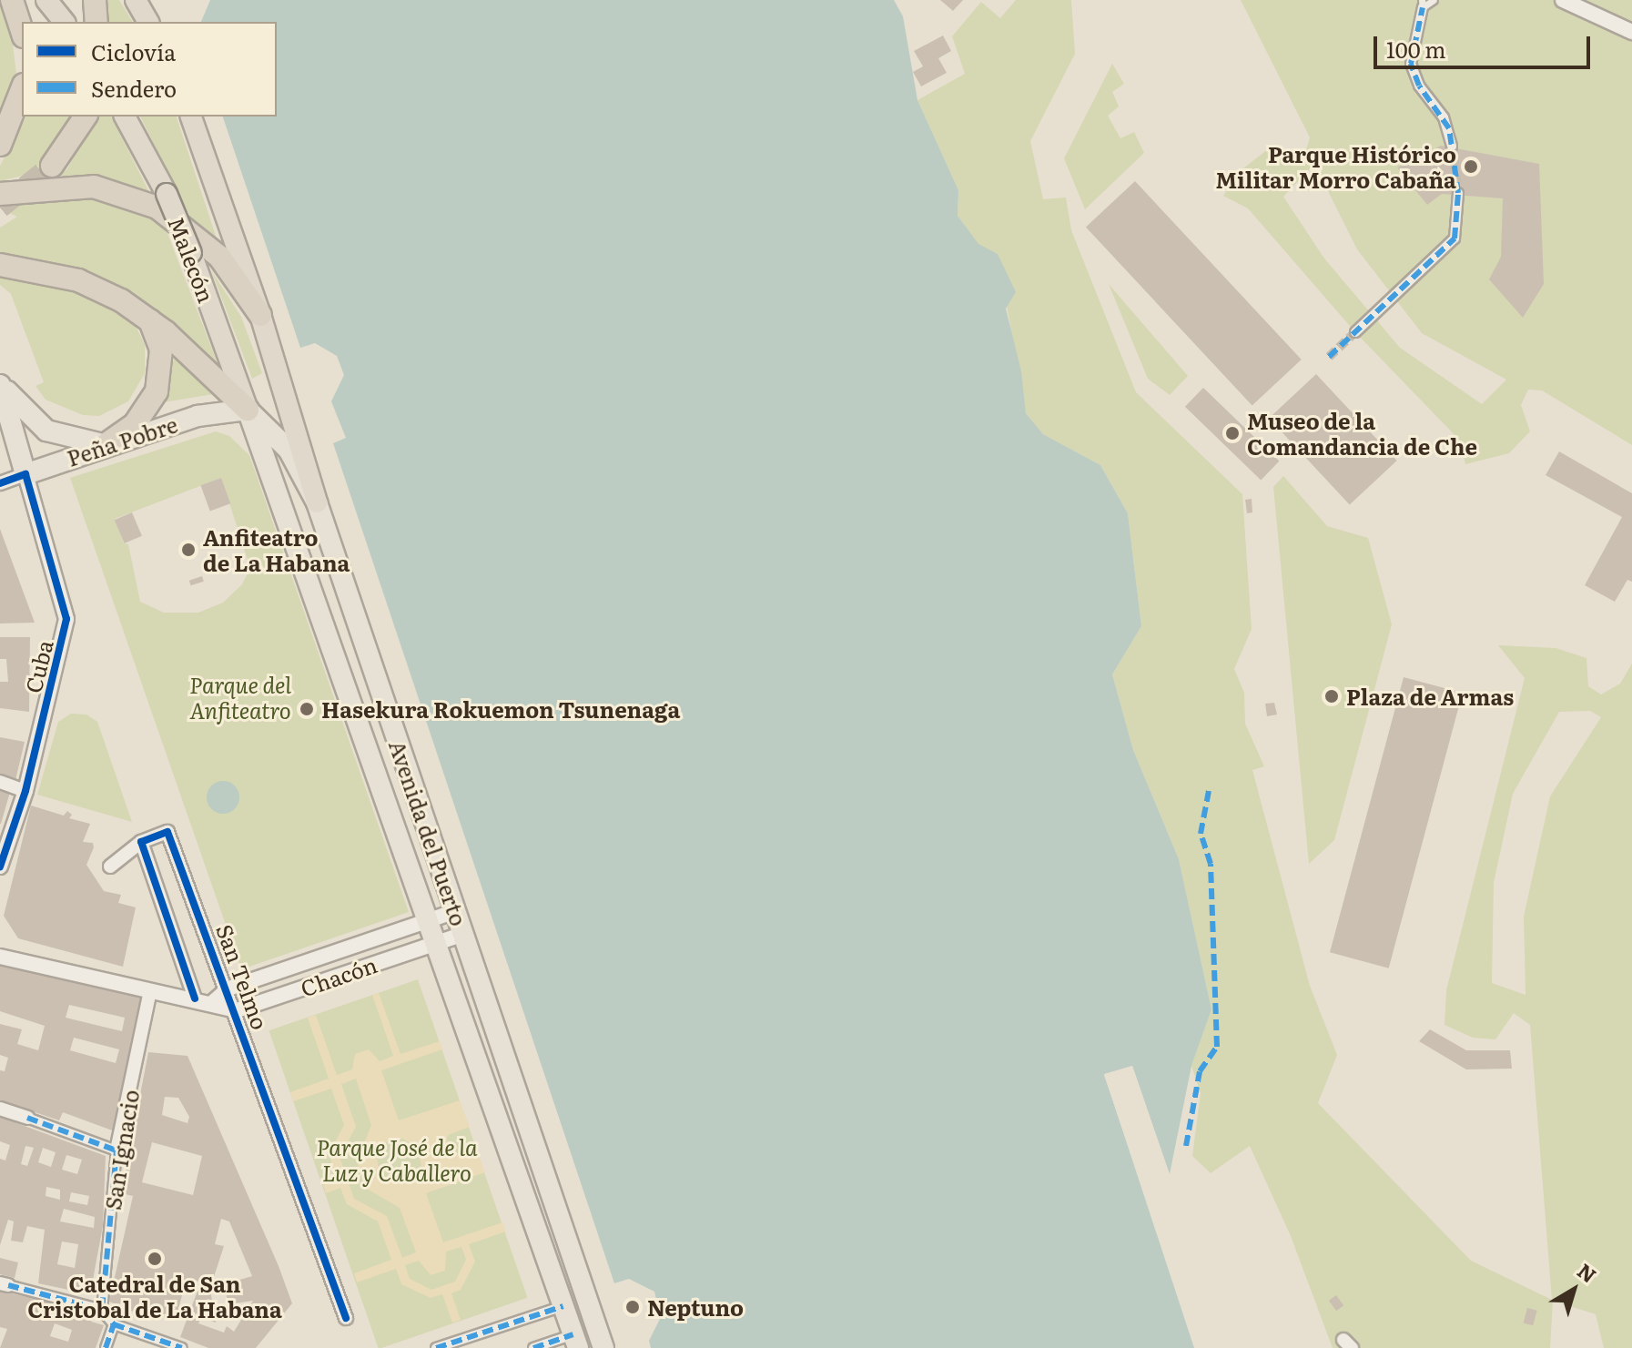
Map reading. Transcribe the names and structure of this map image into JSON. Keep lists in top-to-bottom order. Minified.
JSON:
{"streets":{"highway":["Malecón","Avenida del Puerto"],"main road":["Peña Pobre","Cuba"],"street":["Chacón","San Telmo","San Ignacio"]},"crossings":[["Malecón","Peña Pobre"],["Malecón","Avenida del Puerto"],["Peña Pobre","Cuba"],["Peña Pobre","Avenida del Puerto"],["Avenida del Puerto","Chacón"],["Chacón","San Telmo"]],"parks":["Parque del Anfiteatro","Parque José de la Luz y Caballero"],"places":["Parque Histórico Militar Morro Cabaña","Museo de la Comandancia de Che","Anfiteatro de La Habana","Plaza de Armas","Hasekura Rokuemon Tsunenaga","Catedral de San Cristobal de La Habana","Neptuno"],"legend":["Ciclovía","Sendero"],"scale_bar":"100 m","north":"top right"}
